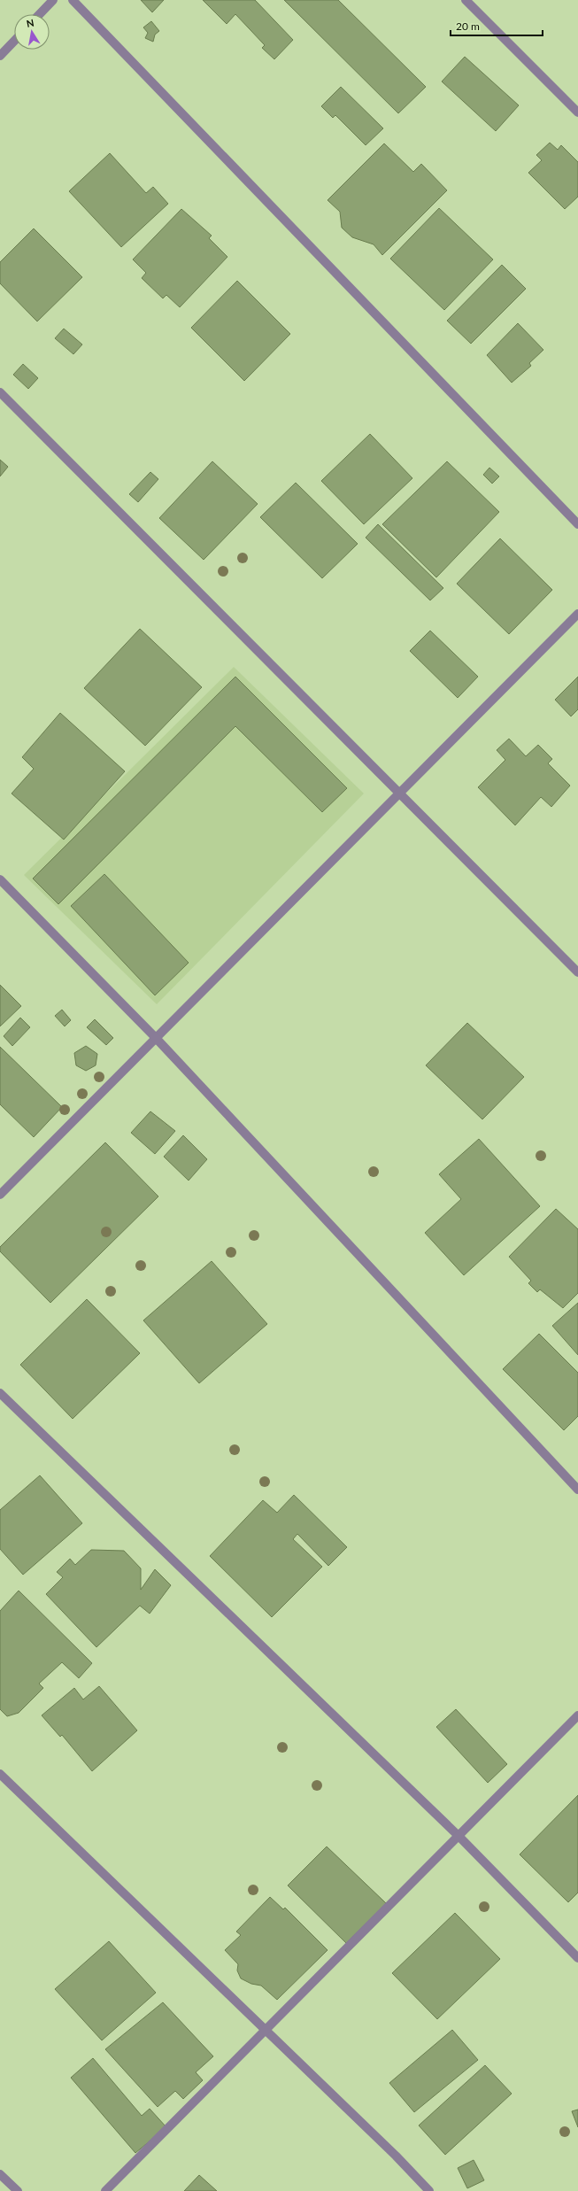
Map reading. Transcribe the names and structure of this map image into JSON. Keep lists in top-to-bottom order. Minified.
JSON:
{"scale_bar":"20 m","north":"top"}
